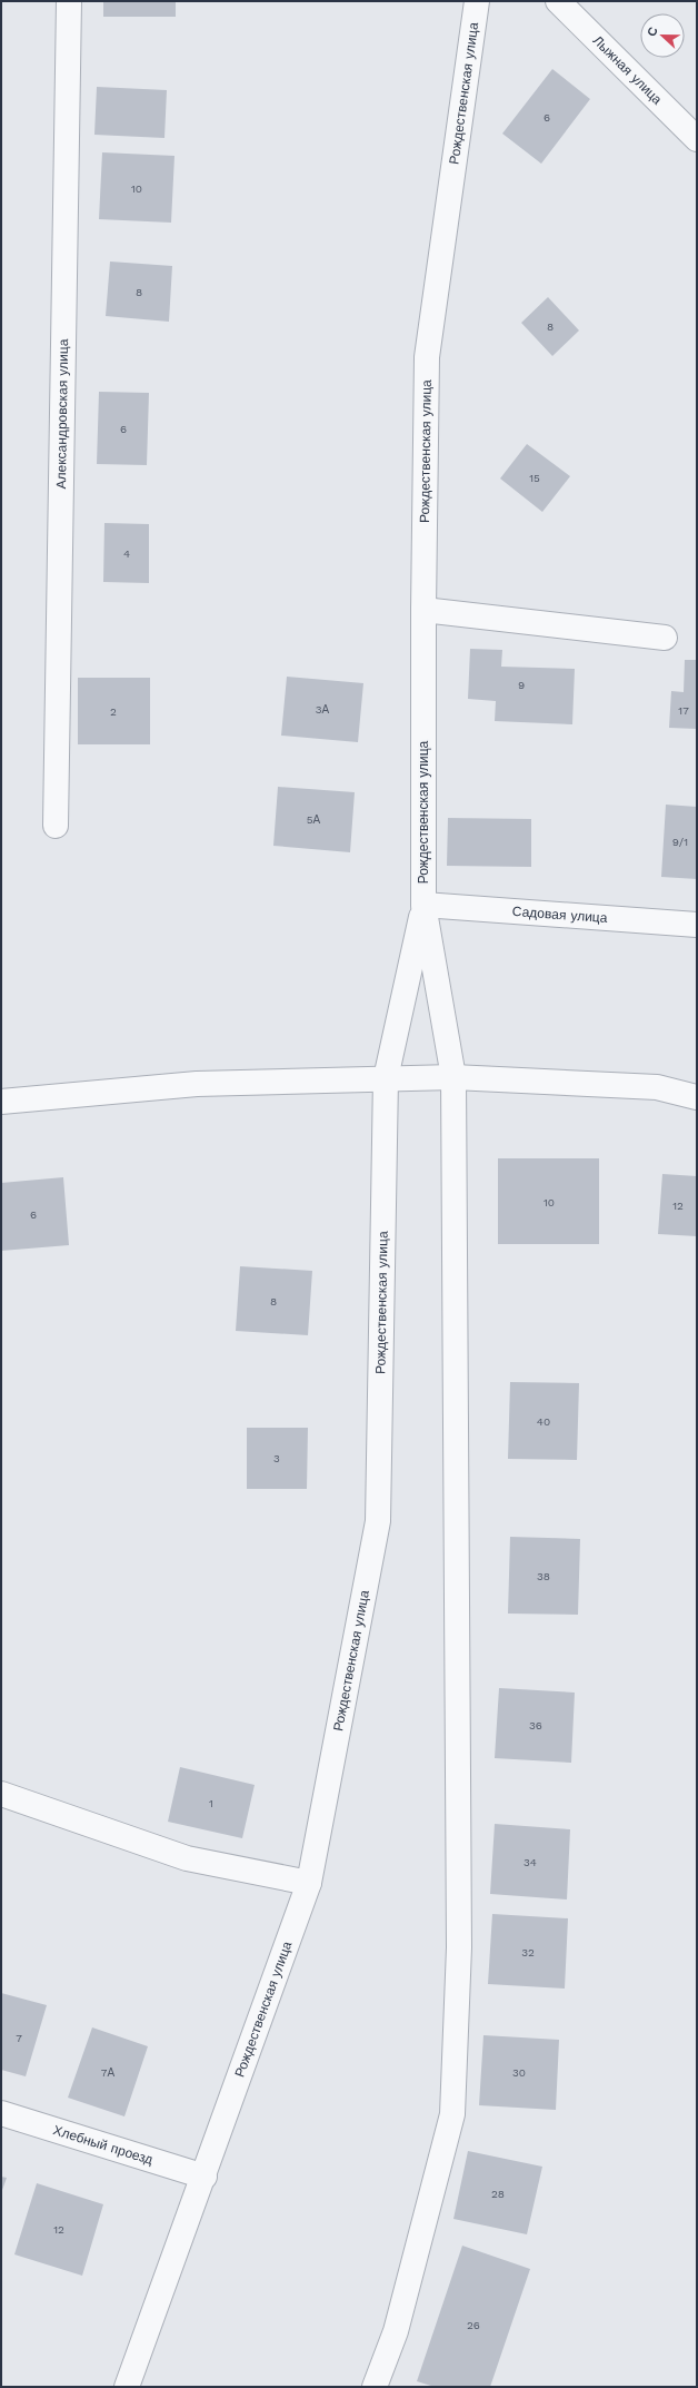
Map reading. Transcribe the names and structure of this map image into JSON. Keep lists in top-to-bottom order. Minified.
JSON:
{"streets":{"street":["Лыжная улица","Рождественская улица","Александровская улица","Садовая улица","Хлебный проезд"]},"crossings":[["Рождественская улица","Садовая улица"],["Рождественская улица","Хлебный проезд"]],"house_numbers":["6","10","8","8","6","15","4","9","3А","17","2","5А","9/1","10","12","6","8","40","3","38","36","1","34","32","7","7А","30","28","12","26"],"north":"left"}
